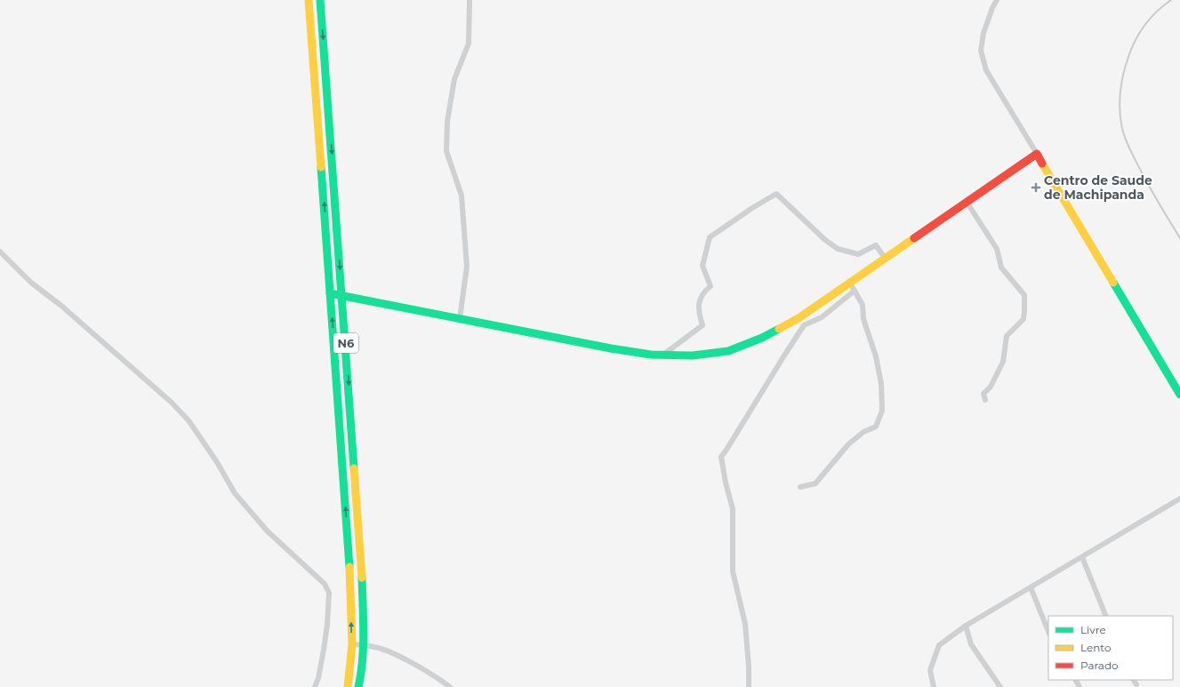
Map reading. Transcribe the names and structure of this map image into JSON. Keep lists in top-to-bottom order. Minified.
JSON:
{"streets":{"main road":["N6"]},"places":{"health":["Centro de Saude de Machipanda"]},"legend":["Livre","Lento","Parado"]}
